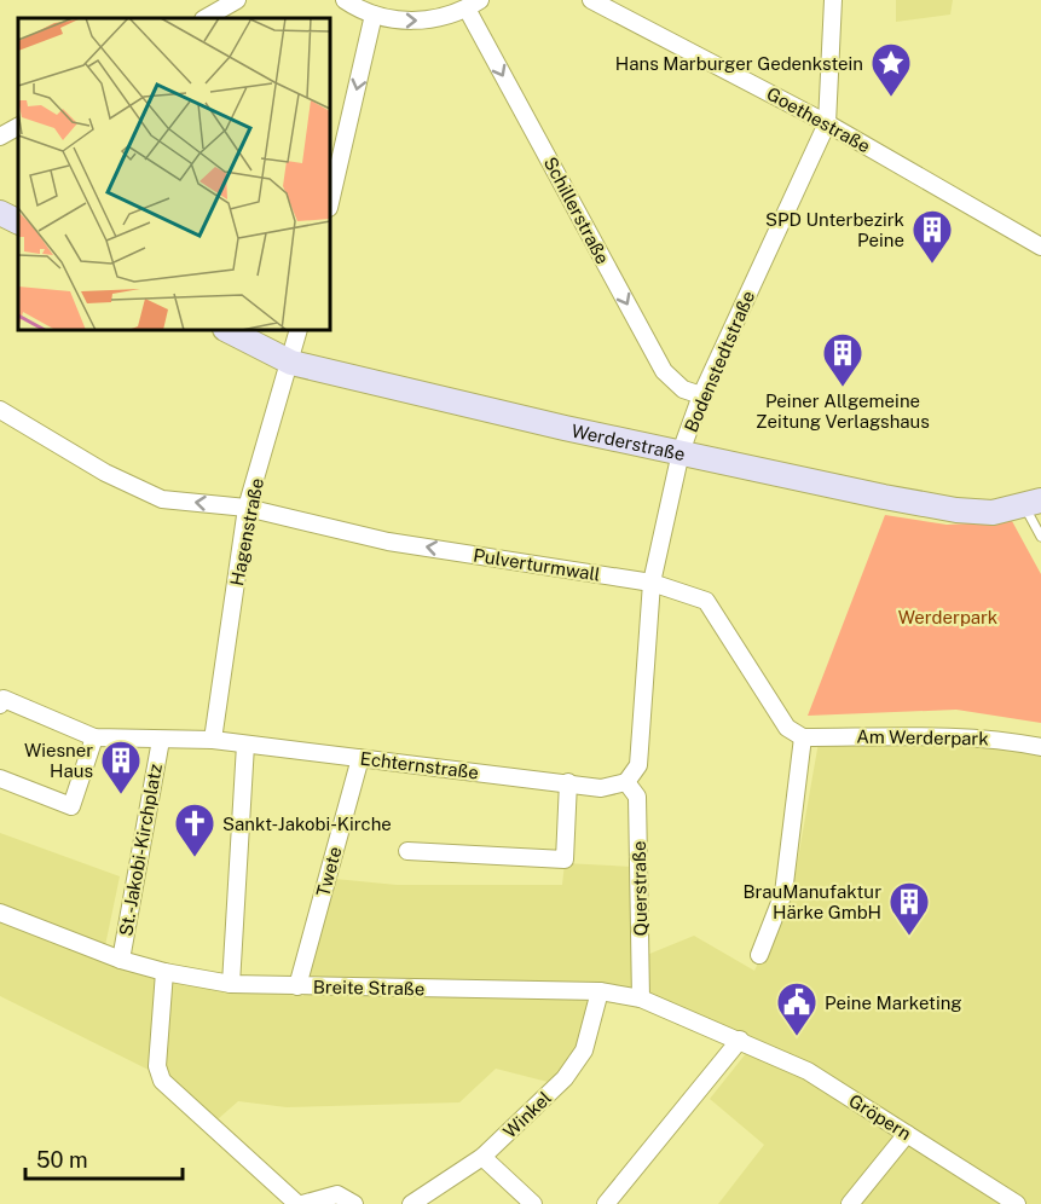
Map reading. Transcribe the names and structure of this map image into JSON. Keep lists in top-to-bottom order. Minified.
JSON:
{"streets":{"street":["Goethestraße","Schillerstraße","Bodenstedtstraße","Werderstraße","Hagenstraße","Pulverturmwall","Am Werderpark","Echternstraße","St.-Jakobi-Kirchplatz","Twete","Querstraße","Breite Straße","Winkel","Gröpern"]},"crossings":[["Goethestraße","Bodenstedtstraße"],["Schillerstraße","Bodenstedtstraße"],["Bodenstedtstraße","Werderstraße"],["Bodenstedtstraße","Pulverturmwall"],["Bodenstedtstraße","Echternstraße"],["Bodenstedtstraße","Querstraße"],["Werderstraße","Hagenstraße"],["Hagenstraße","Pulverturmwall"],["Hagenstraße","Echternstraße"],["Pulverturmwall","Am Werderpark"],["Echternstraße","St.-Jakobi-Kirchplatz"],["Echternstraße","Twete"],["Echternstraße","Querstraße"],["St.-Jakobi-Kirchplatz","Breite Straße"],["Twete","Breite Straße"],["Querstraße","Breite Straße"],["Breite Straße","Winkel"],["Breite Straße","Gröpern"]],"one_way":["Schillerstraße","Pulverturmwall"],"parks":["Werderpark"],"places":{"place":["Hans Marburger Gedenkstein"],"building":["SPD Unterbezirk Peine","Peiner Allgemeine Zeitung Verlagshaus","Wiesner Haus","BrauManufaktur Härke GmbH"],"church":["Sankt-Jakobi-Kirche"],"public building":["Peine Marketing"]},"scale_bar":"50 m"}
